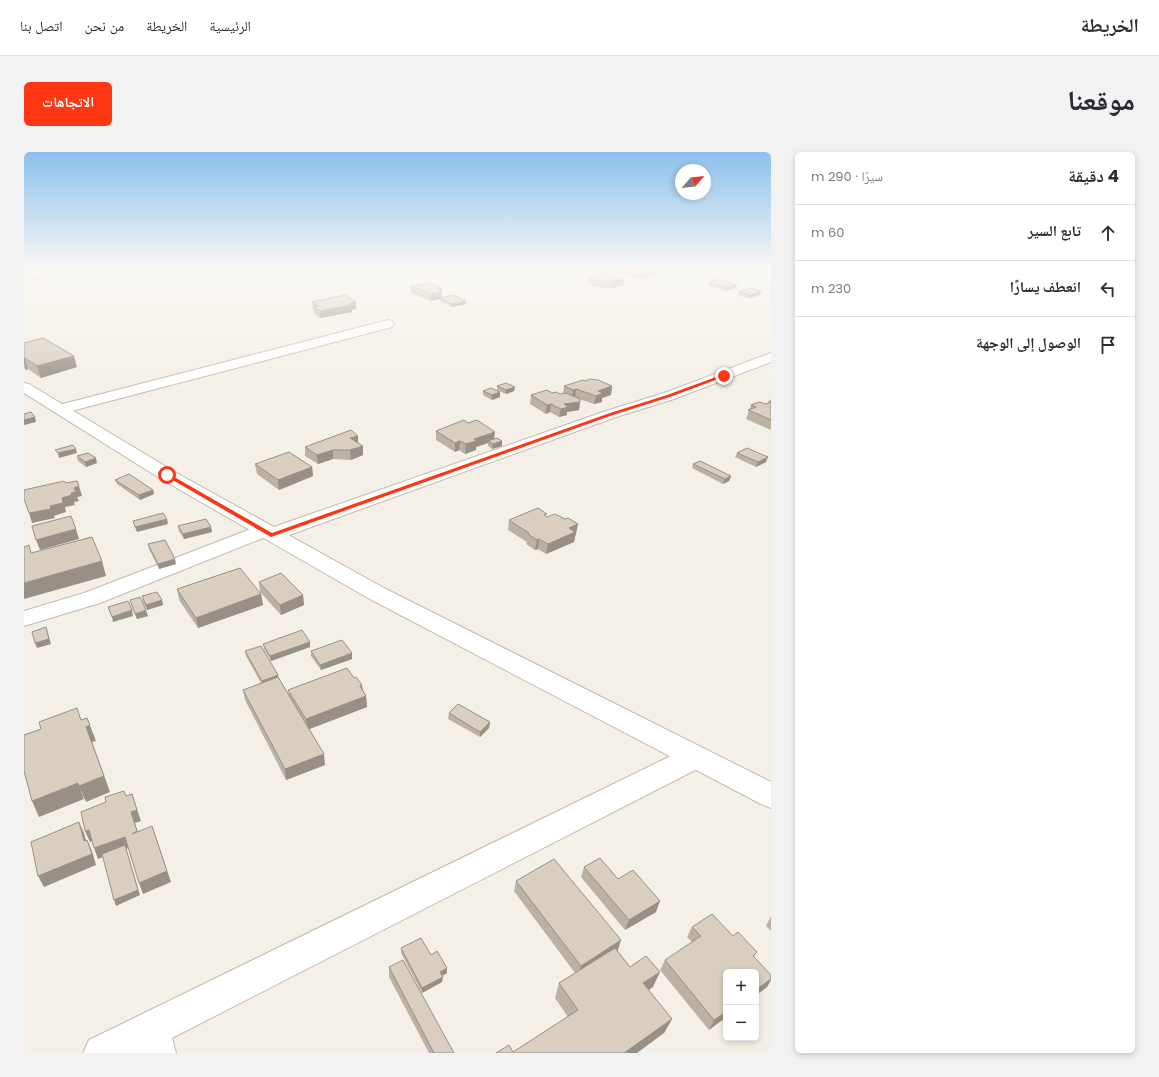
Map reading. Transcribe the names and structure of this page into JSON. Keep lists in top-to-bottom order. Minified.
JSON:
{"north":"top right","page":{"header":"الخريطة","nav":["الرئيسية","الخريطة","من نحن","اتصل بنا"],"title":"موقعنا","buttons":"الاتجاهات","heading":["4 دقيقة","سيرًا · 290 m"],"list":[["تابع السير","60 m"],["انعطف يسارًا","230 m"],"الوصول إلى الوجهة"],"map_buttons":["+","−"]}}
